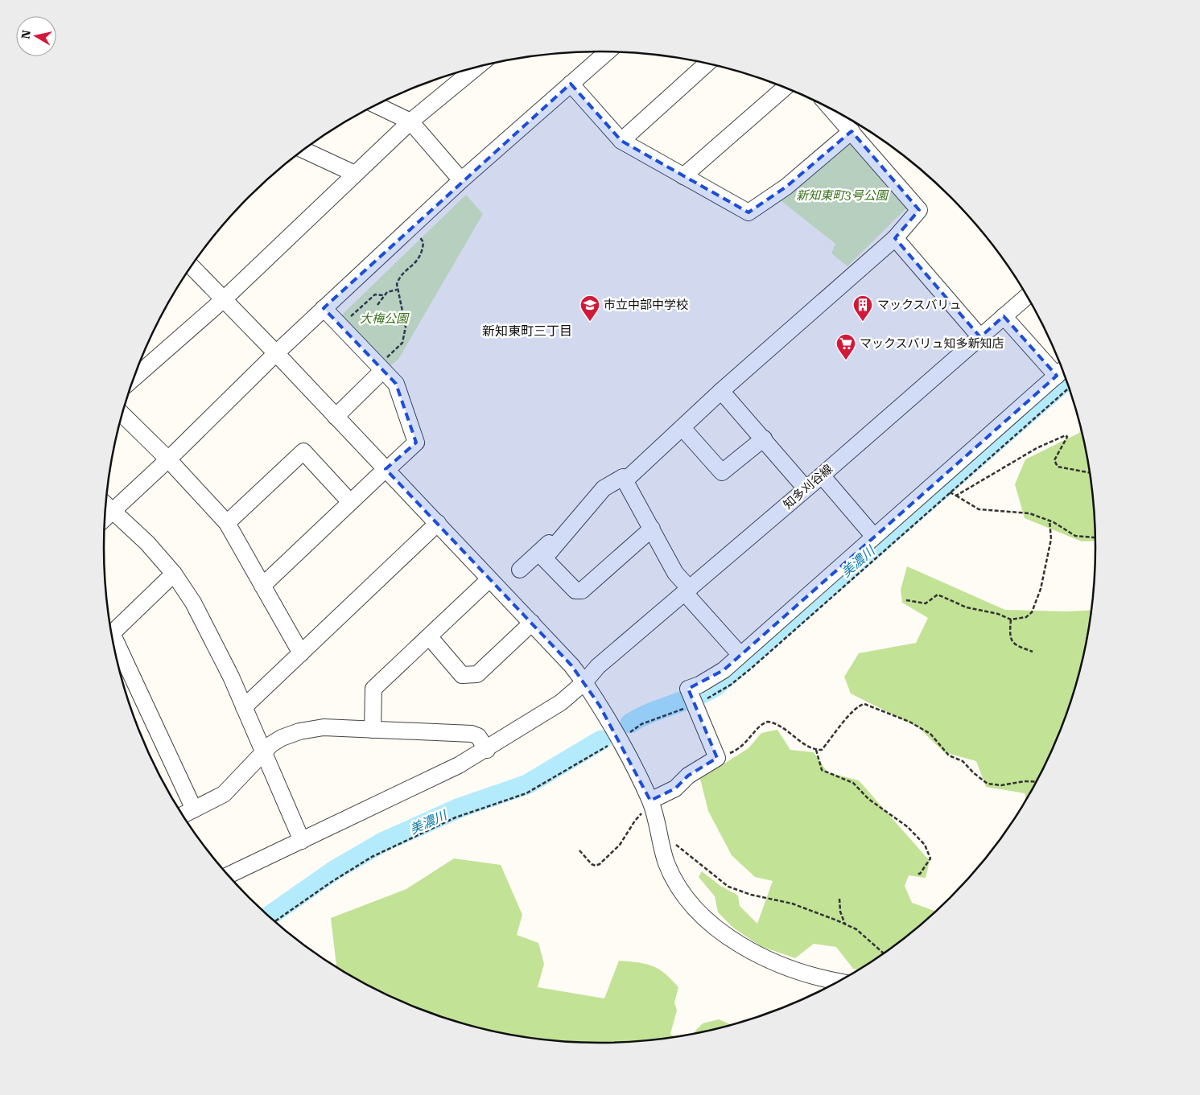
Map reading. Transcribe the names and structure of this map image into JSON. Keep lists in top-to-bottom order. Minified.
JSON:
{"streets":{"street":["知多刈谷線"]},"districts":["新知東町三丁目"],"water":["美濃川"],"parks":["新知東町3号公園","大梅公園"],"places":{"school or university":["市立中部中学校"],"building":["マックスバリュ"],"supermarket":["マックスバリュ知多新知店"]},"north":"left"}
